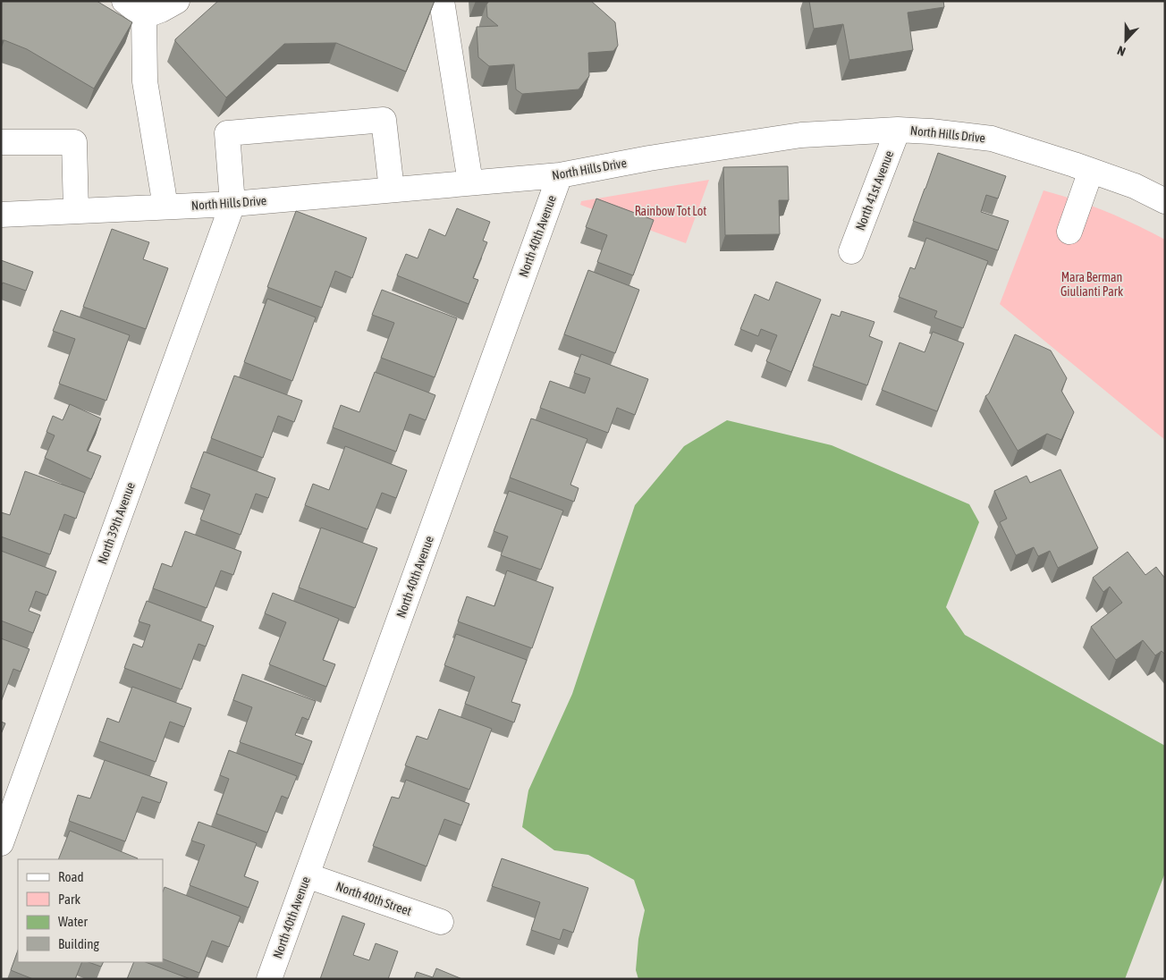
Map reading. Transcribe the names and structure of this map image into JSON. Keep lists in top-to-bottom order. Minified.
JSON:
{"streets":{"street":["North Hills Drive","North 41st Avenue","North 40th Avenue","North 39th Avenue","North 40th Street"]},"crossings":[["North Hills Drive","North 41st Avenue"],["North Hills Drive","North 40th Avenue"],["North Hills Drive","North 39th Avenue"],["North 40th Avenue","North 40th Street"]],"parks":["Rainbow Tot Lot","Mara Berman Giulianti Park"],"legend":["Road","Park","Water","Building"],"north":"bottom"}
